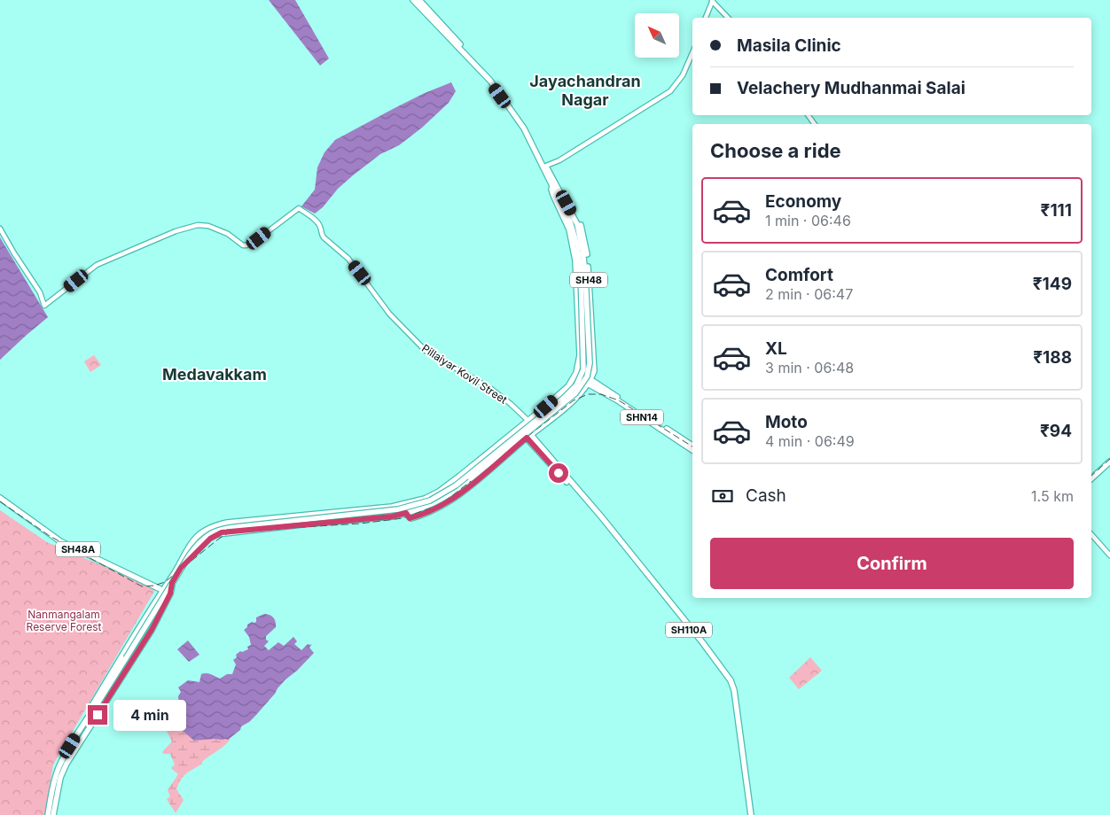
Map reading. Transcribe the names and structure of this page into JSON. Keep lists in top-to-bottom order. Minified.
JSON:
{"streets":{"main road":["SH48","SHN14","SH48A","SH110A"],"street":["Pillaiyar Kovil Street"]},"crossings":[["SH48","SHN14"]],"districts":["Jayachandran Nagar","Medavakkam"],"parks":["Nanmangalam Reserve Forest"],"north":"top left","page":{"banner":["Masila Clinic","Velachery Mudhanmai Salai"],"heading":"Choose a ride","list":[{"name":"Economy","note":"1 min · 06:46","value":"₹111"},{"name":"Comfort","note":"2 min · 06:47","value":"₹149"},{"name":"XL","note":"3 min · 06:48","value":"₹188"},{"name":"Moto","note":"4 min · 06:49","value":"₹94"}],"pay":["Cash","1.5 km"],"buttons":"Confirm","bubble":"4 min"}}
